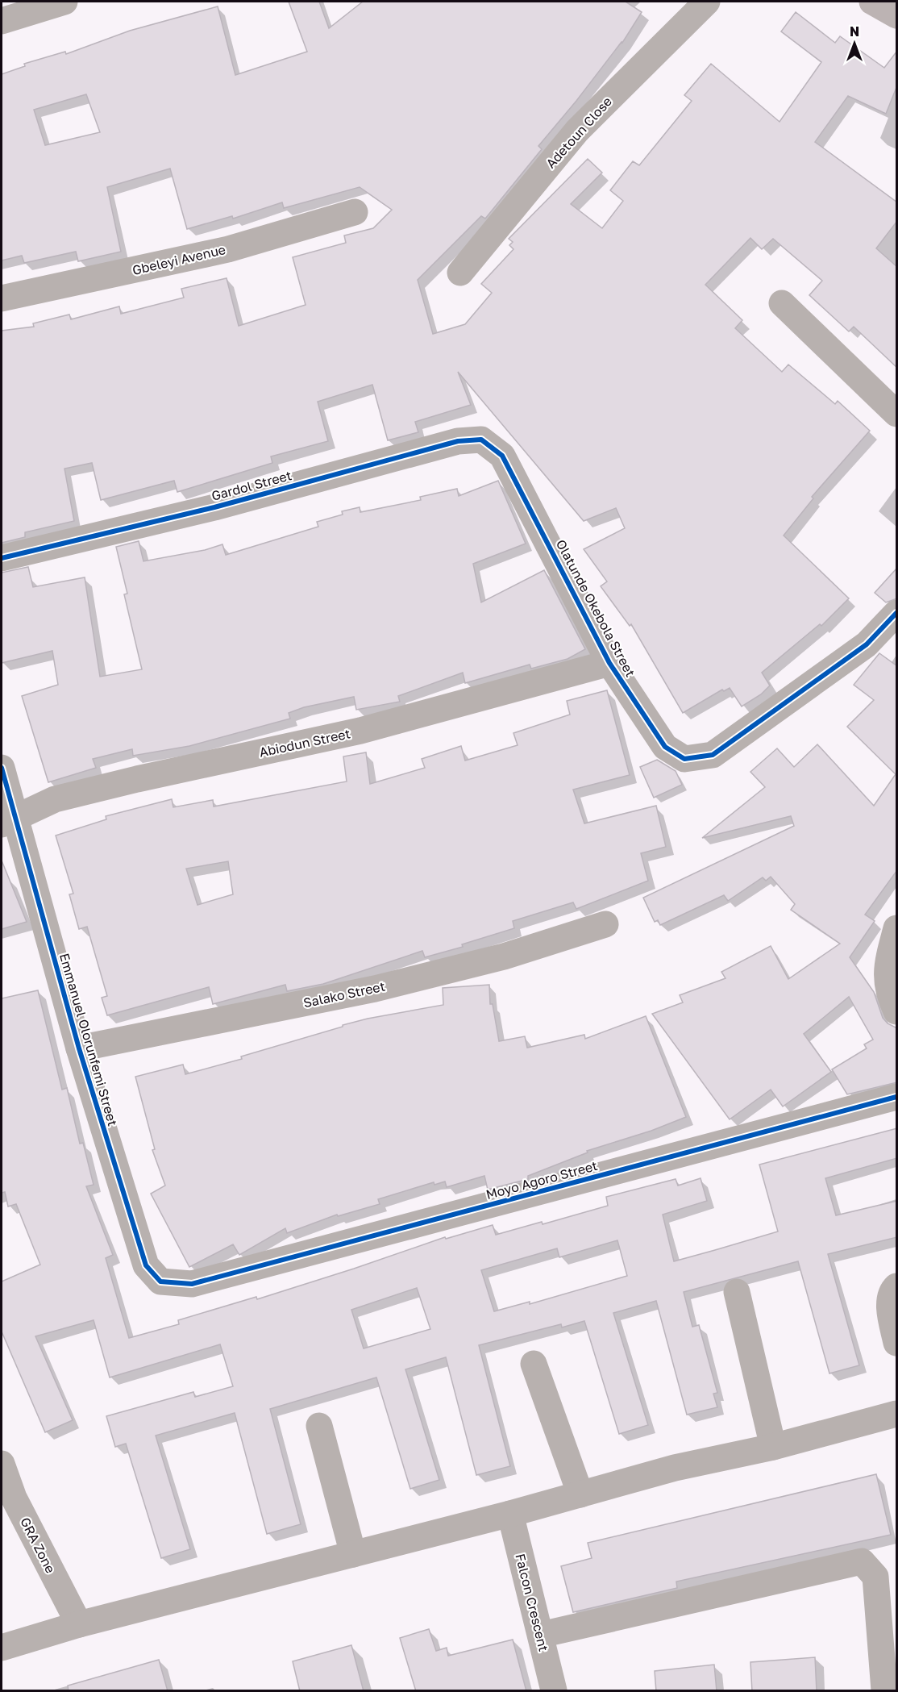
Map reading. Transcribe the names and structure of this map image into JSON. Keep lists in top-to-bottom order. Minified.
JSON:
{"streets":{"street":["Adetoun Close","Gbeleyi Avenue","Gardol Street","Olatunde Okebola Street","Abiodun Street","Salako Street","Emmanuel Olorunfemi Street","Moyo Agoro Street","GRA Zone","Falcon Crescent"]},"crossings":[["Gardol Street","Olatunde Okebola Street"],["Olatunde Okebola Street","Abiodun Street"],["Abiodun Street","Emmanuel Olorunfemi Street"],["Salako Street","Emmanuel Olorunfemi Street"],["Emmanuel Olorunfemi Street","Moyo Agoro Street"]],"north":"top"}
